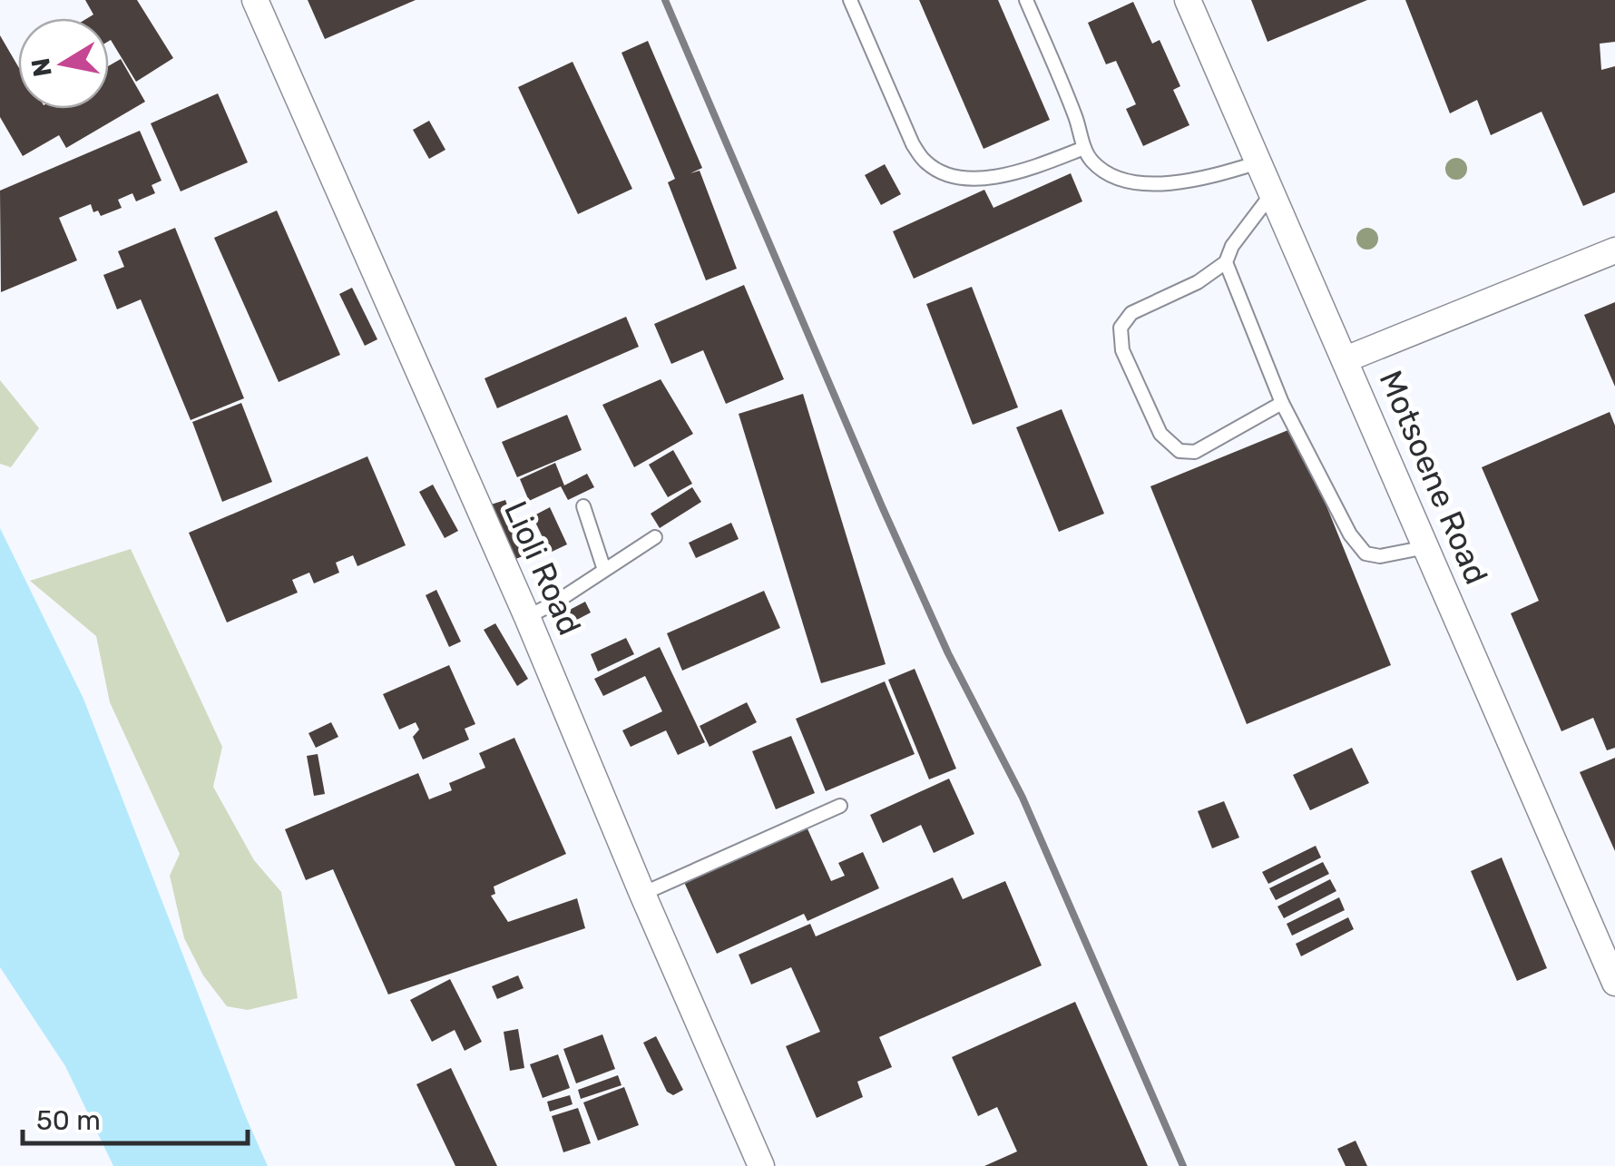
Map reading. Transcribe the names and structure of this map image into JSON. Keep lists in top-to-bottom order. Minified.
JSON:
{"streets":{"street":["Motsoene Road","Lioli Road"]},"scale_bar":"50 m","north":"left"}
